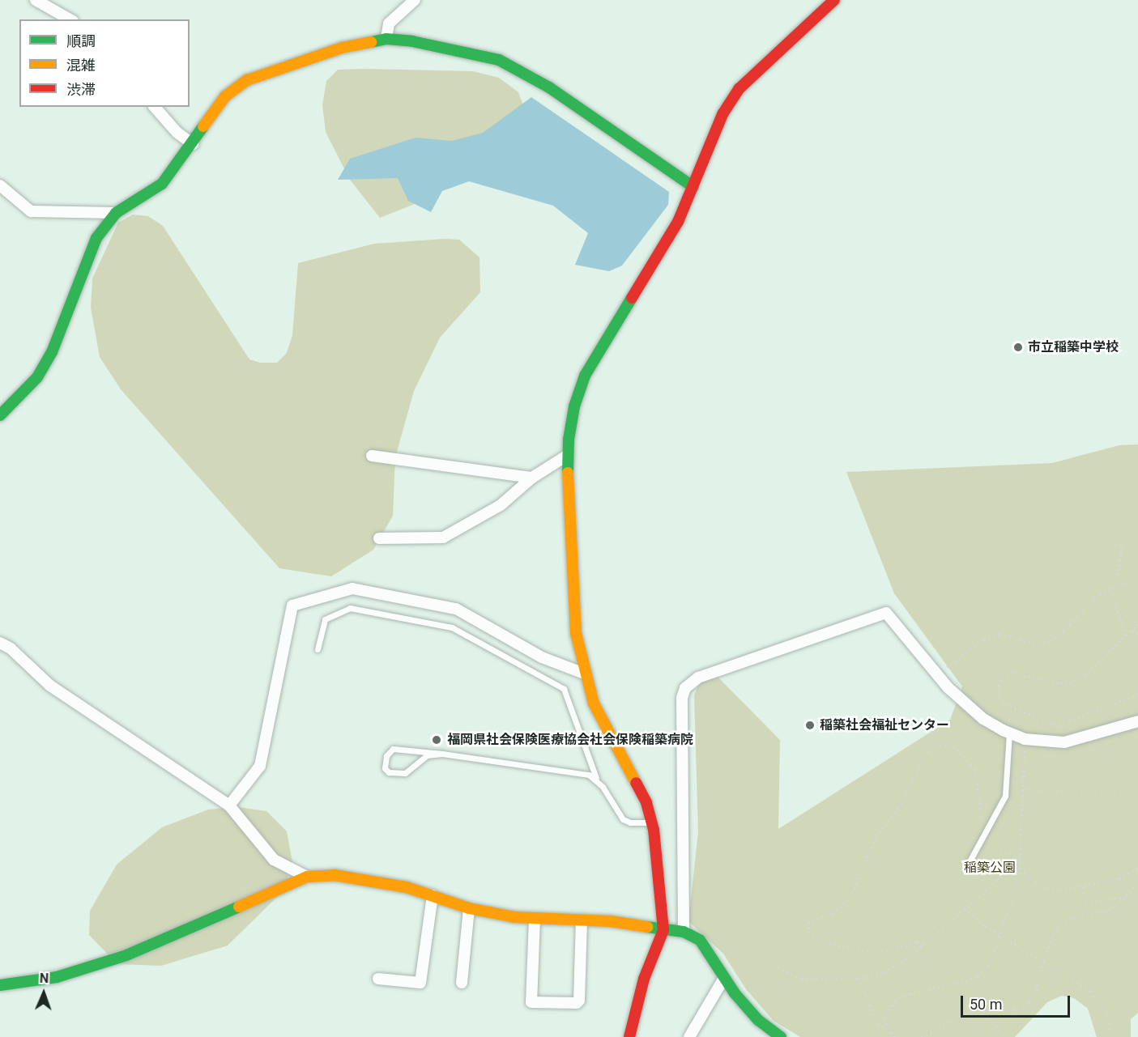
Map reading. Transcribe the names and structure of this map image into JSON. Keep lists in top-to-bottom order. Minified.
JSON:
{"parks":["稲築公園"],"places":["市立稲築中学校","稲築社会福祉センター","福岡県社会保険医療協会社会保険稲築病院"],"legend":["順調","混雑","渋滞"],"scale_bar":"50 m","north":"top"}
